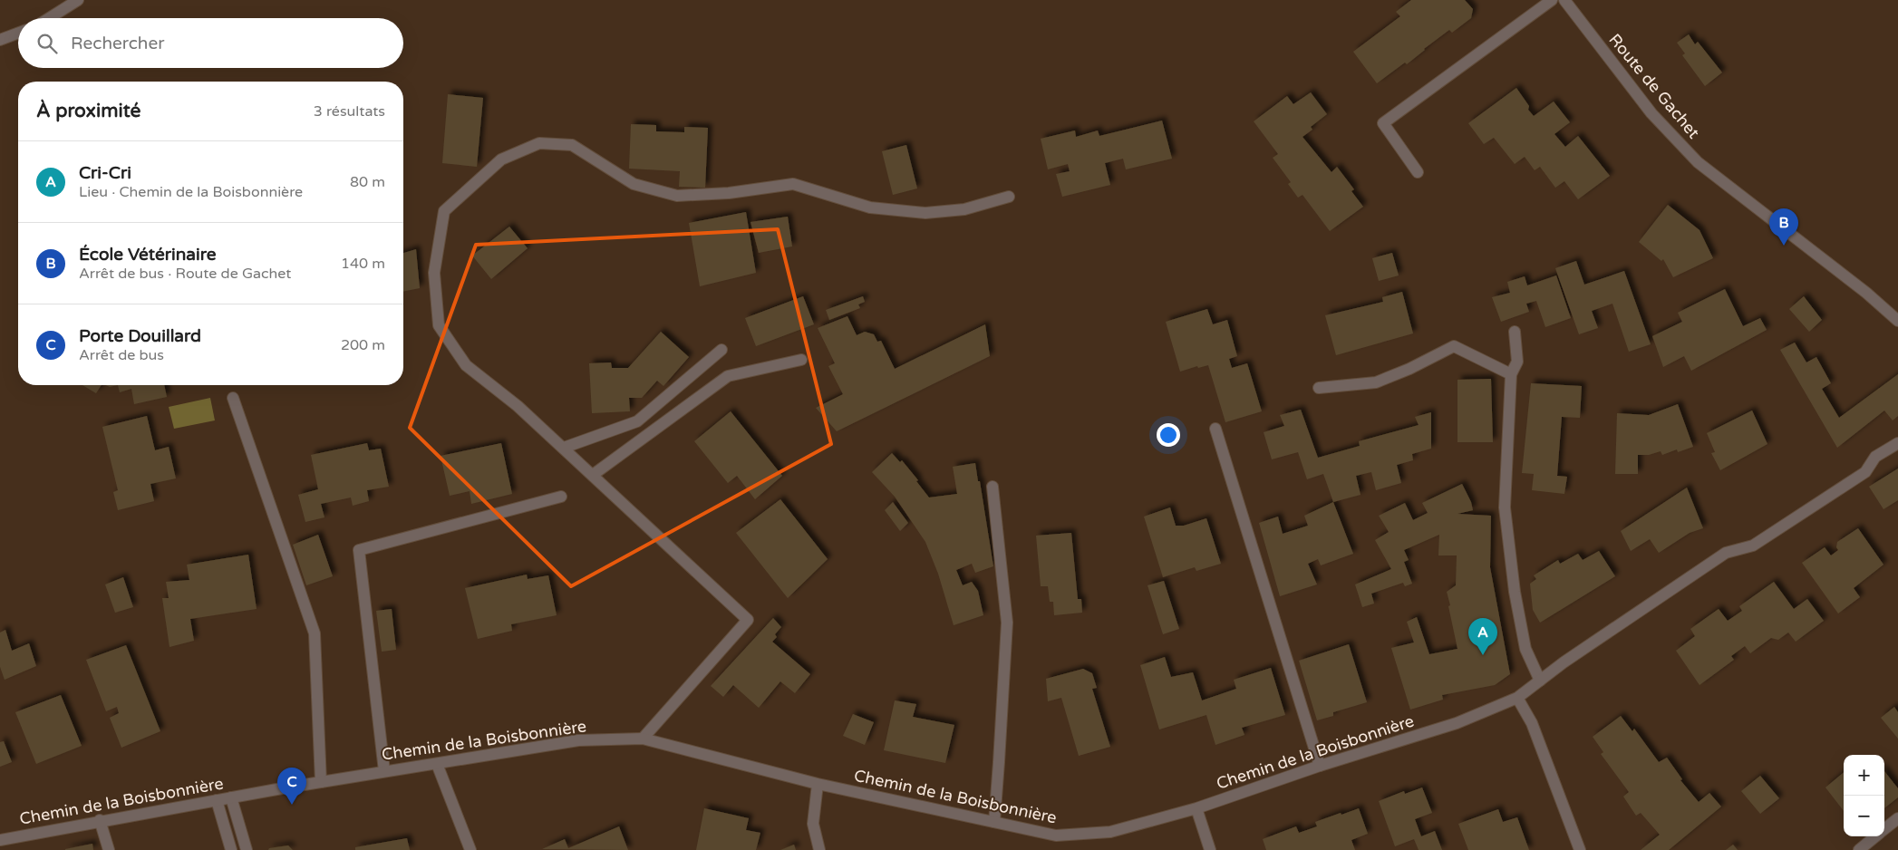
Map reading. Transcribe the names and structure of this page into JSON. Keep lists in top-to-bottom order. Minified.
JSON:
{"streets":{"street":["Route de Gachet","Chemin de la Boisbonnière"]},"page":{"search":"Rechercher","heading":["À proximité","3 résultats"],"list":[{"mark":"A","name":"Cri-Cri","note":"Lieu · Chemin de la Boisbonnière","value":"80 m"},{"mark":"B","name":"École Vétérinaire","note":"Arrêt de bus · Route de Gachet","value":"140 m"},{"mark":"C","name":"Porte Douillard","note":"Arrêt de bus","value":"200 m"}],"pins":["B","A","C"],"map_buttons":["+","−"]}}
